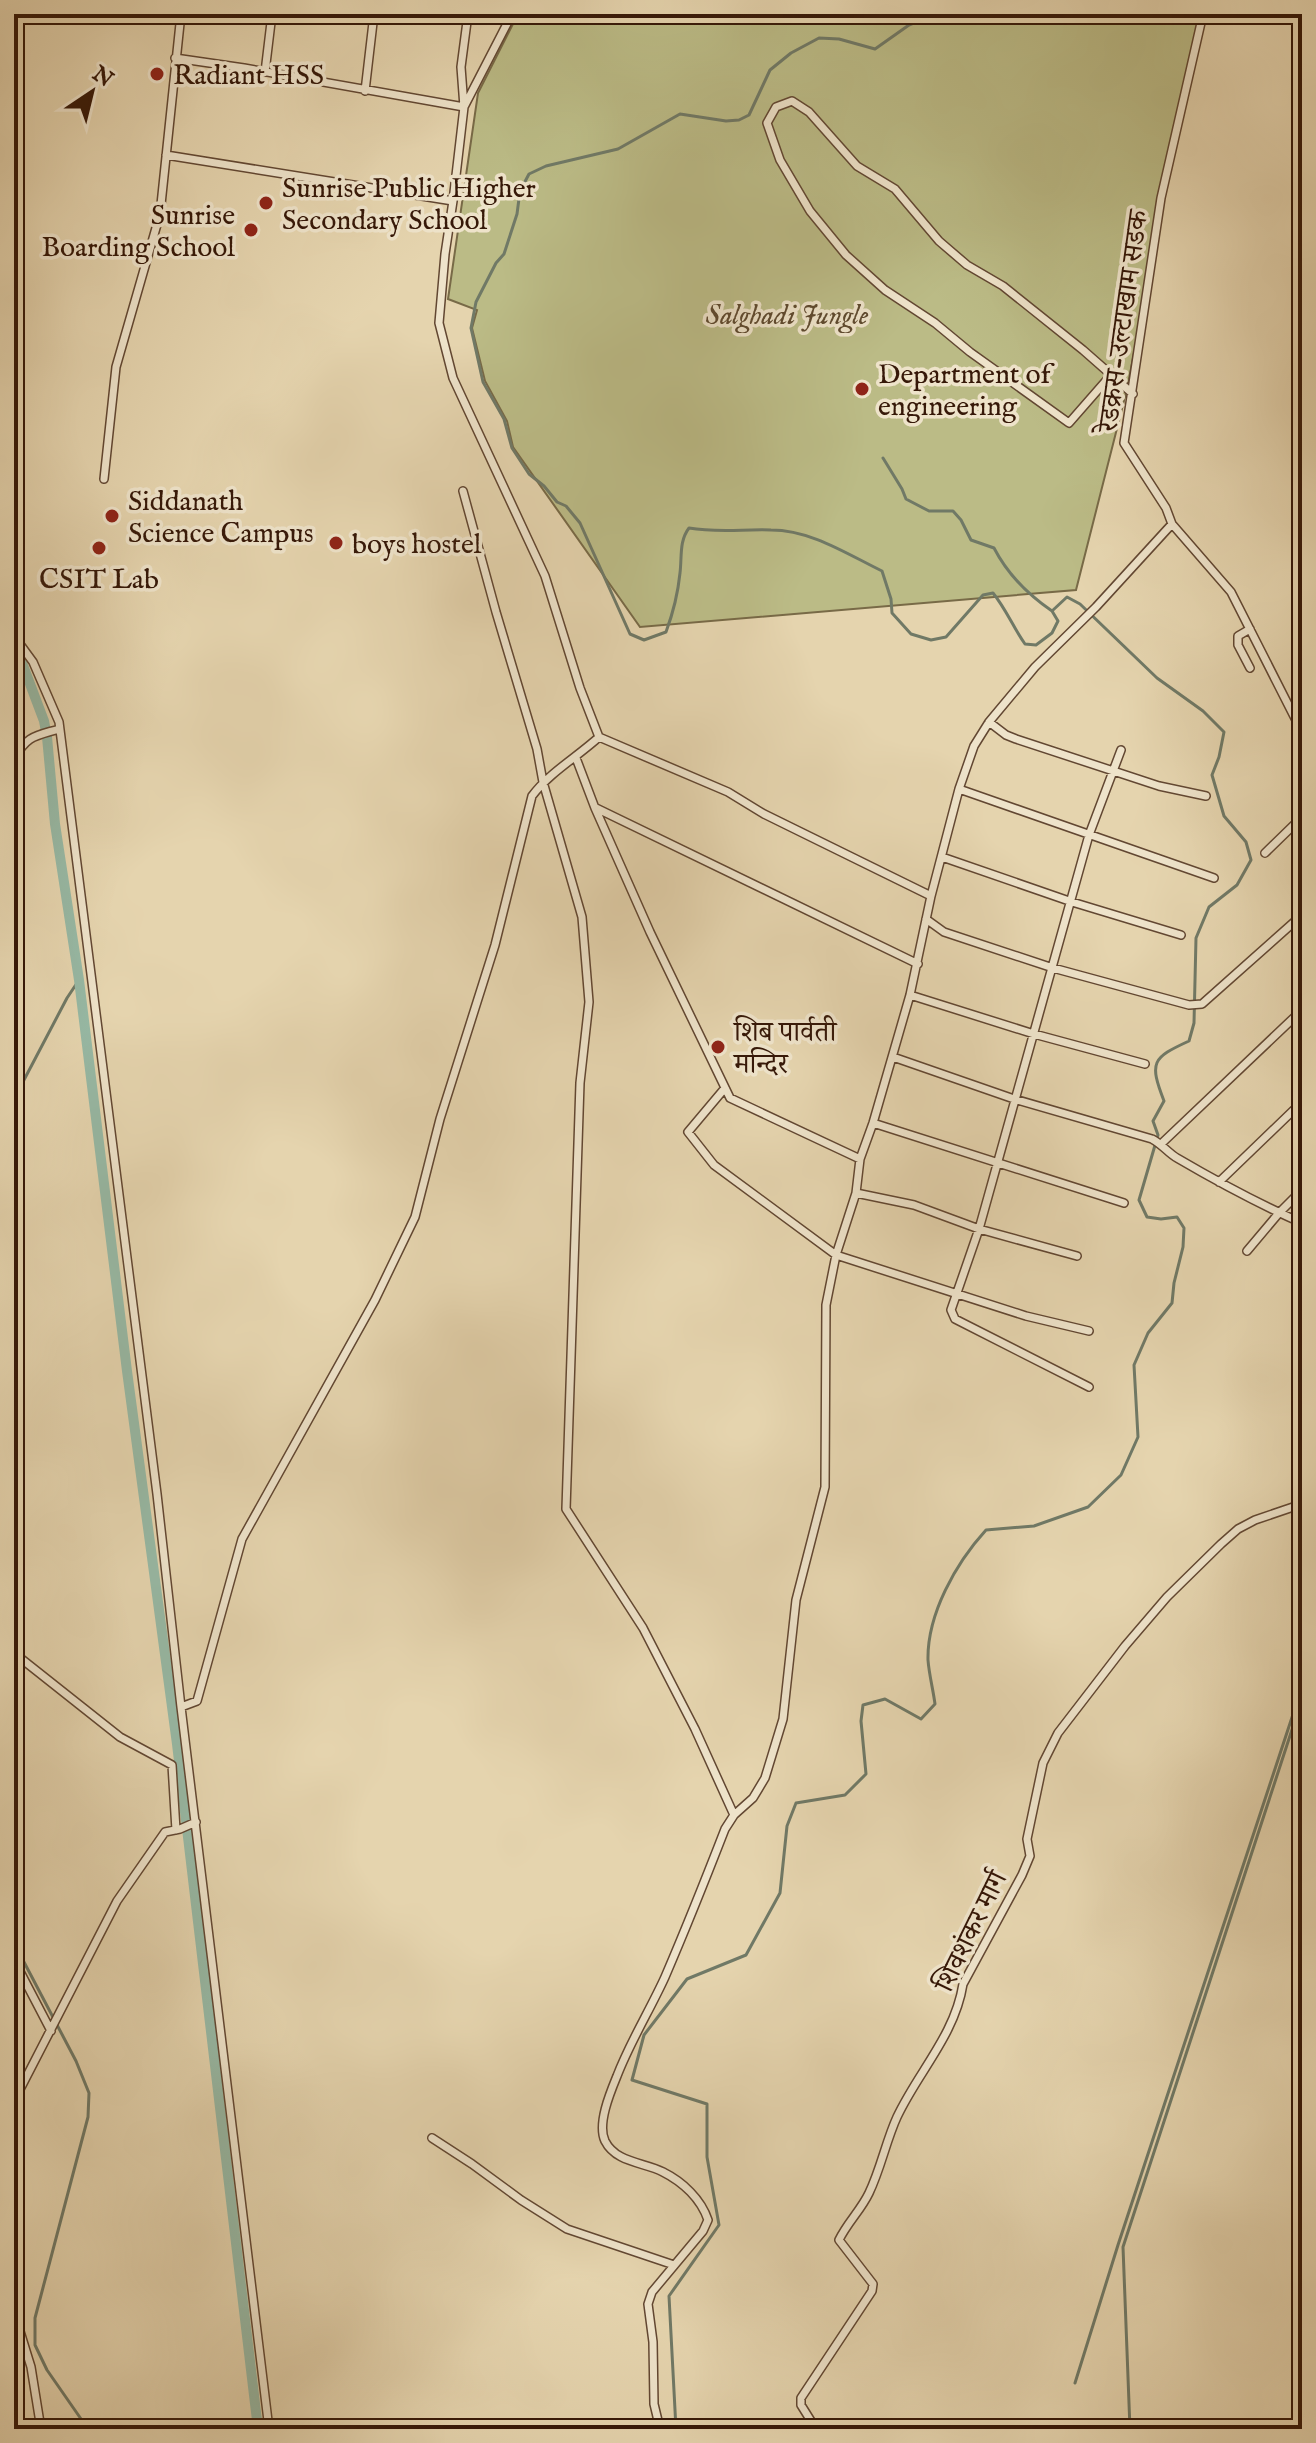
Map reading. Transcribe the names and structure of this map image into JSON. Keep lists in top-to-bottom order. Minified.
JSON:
{"streets":{"street":["रेडक्रस-उल्टाखाम सडक","शिवशंकर मार्ग"]},"parks":["Salghadi Jungle"],"places":["Radiant HSS","Sunrise Public Higher Secondary School","Sunrise Boarding School","Department of engineering","Siddanath Science Campus","boys hostel","CSIT Lab","शिब पार्वती मन्दिर"],"north":"top right"}
